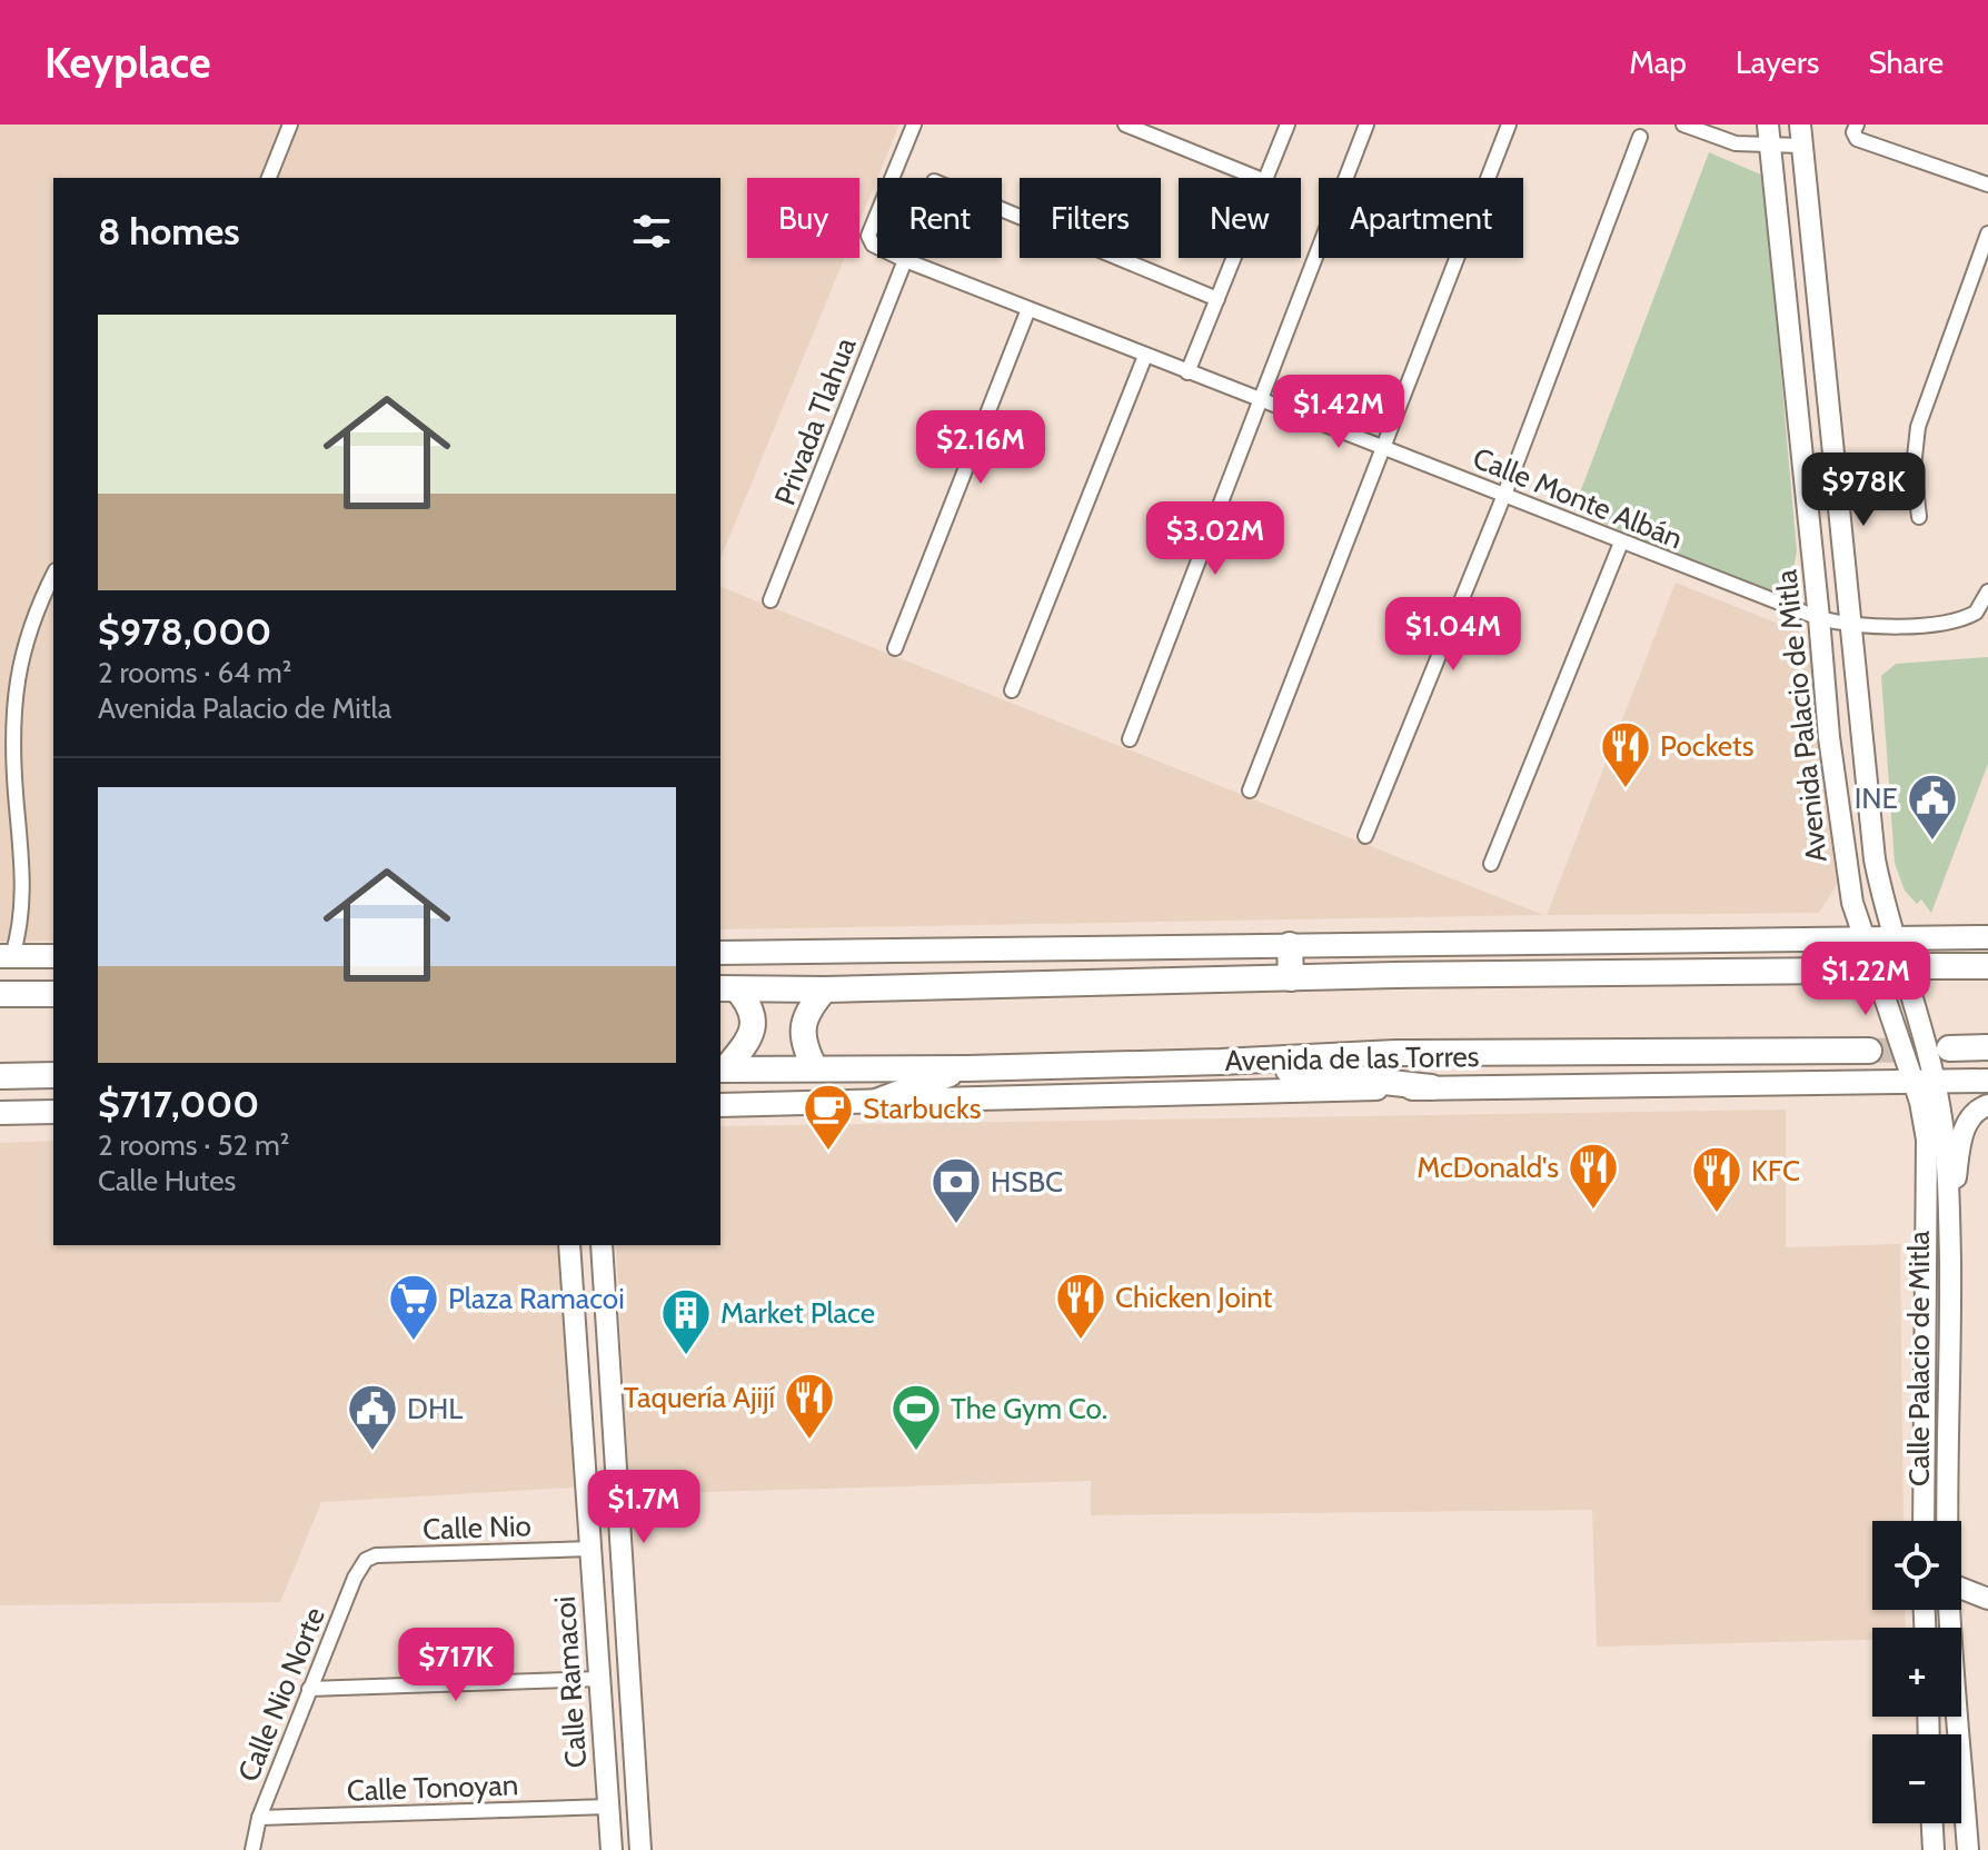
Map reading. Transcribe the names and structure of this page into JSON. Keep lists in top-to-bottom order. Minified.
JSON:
{"streets":{"highway":["Avenida de las Torres"],"main road":["Avenida Palacio de Mitla","Calle Palacio de Mitla","Calle Ramacoi"],"street":["Privada Tlahua","Calle Monte Albán","Calle Nio","Calle Nio Norte","Calle Tonoyan"]},"crossings":[["Privada Tlahua","Calle Monte Albán"],["Calle Monte Albán","Avenida Palacio de Mitla"],["Avenida Palacio de Mitla","Avenida de las Torres"],["Avenida Palacio de Mitla","Calle Palacio de Mitla"],["Avenida de las Torres","Calle Palacio de Mitla"],["Calle Nio","Calle Ramacoi"],["Calle Nio","Calle Nio Norte"],["Calle Ramacoi","Calle Tonoyan"],["Calle Nio Norte","Calle Tonoyan"]],"places":{"restaurant":["Pockets","McDonald's","KFC","Chicken Joint","Taquería Ajijí"],"public building":["INE","DHL"],"cafe":["Starbucks"],"bank":["HSBC"],"supermarket":["Plaza Ramacoi"],"building":["Market Place"],"sports":["The Gym Co."]},"page":{"header":"Keyplace","nav":["Map","Layers","Share"],"chip":["Buy","Rent","Filters","New","Apartment"],"heading":"8 homes","list":[{"name":"$978,000","note":"2 rooms · 64 m² · Avenida Palacio de Mitla"},{"name":"$717,000","note":"2 rooms · 52 m² · Calle Hutes"}],"price":["$1.42M","$2.16M","$978K","$3.02M","$1.04M","$1.22M","$1.7M","$717K"],"map_buttons":["+","−"]}}
